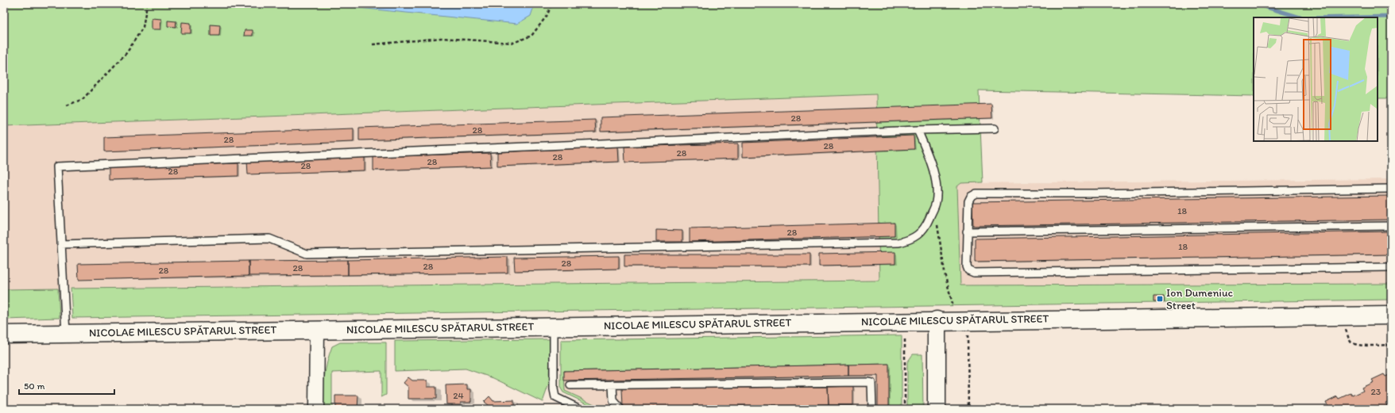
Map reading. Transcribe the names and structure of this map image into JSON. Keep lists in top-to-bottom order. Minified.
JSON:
{"streets":{"main road":["NICOLAE MILESCU SPĂTARUL STREET"]},"places":{"transit":["Ion Dumeniuc Street"]},"house_numbers":["28","28","28","28","28","28","28","28","28","18","28","18","28","28","28","28","23","24"],"scale_bar":"50 m"}
